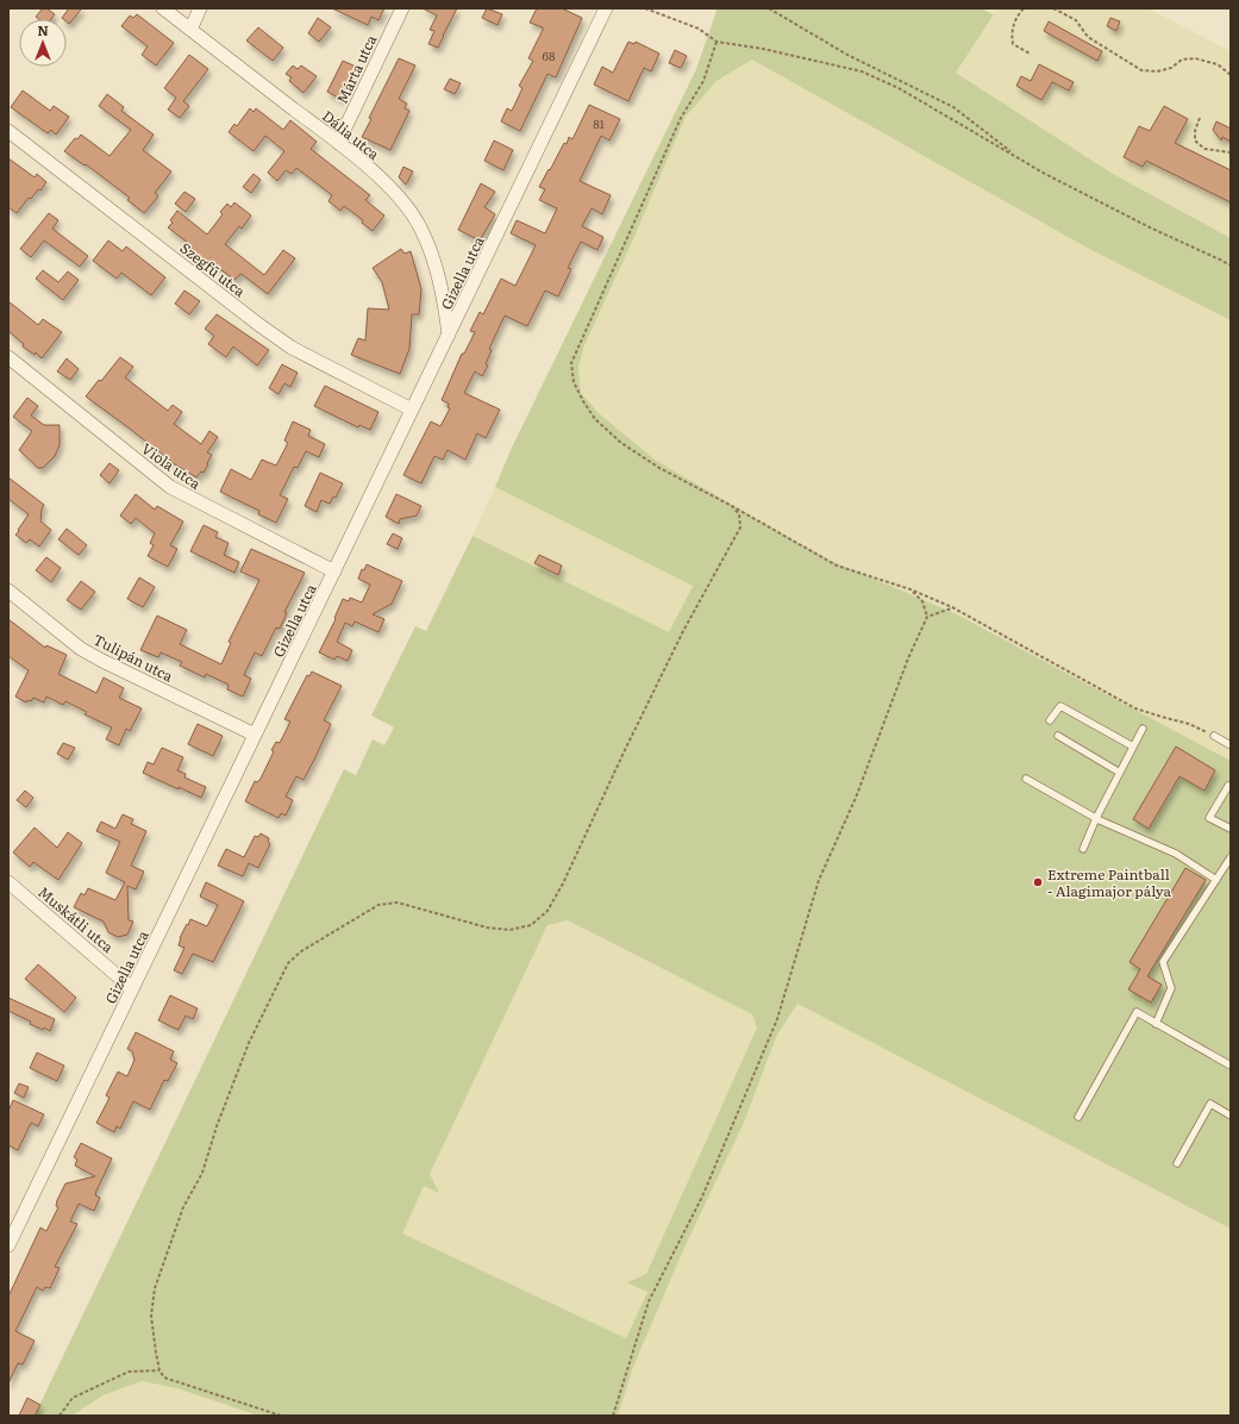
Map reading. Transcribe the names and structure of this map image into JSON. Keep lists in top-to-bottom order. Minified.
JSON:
{"streets":{"street":["Márta utca","Dália utca","Szegfű utca","Gizella utca","Viola utca","Tulipán utca","Muskátli utca"]},"crossings":[["Márta utca","Dália utca"],["Dália utca","Gizella utca"],["Szegfű utca","Gizella utca"],["Gizella utca","Viola utca"],["Gizella utca","Tulipán utca"],["Gizella utca","Muskátli utca"]],"places":["Extreme Paintball - Alagimajor pálya"],"house_numbers":["68","81"],"north":"top"}
